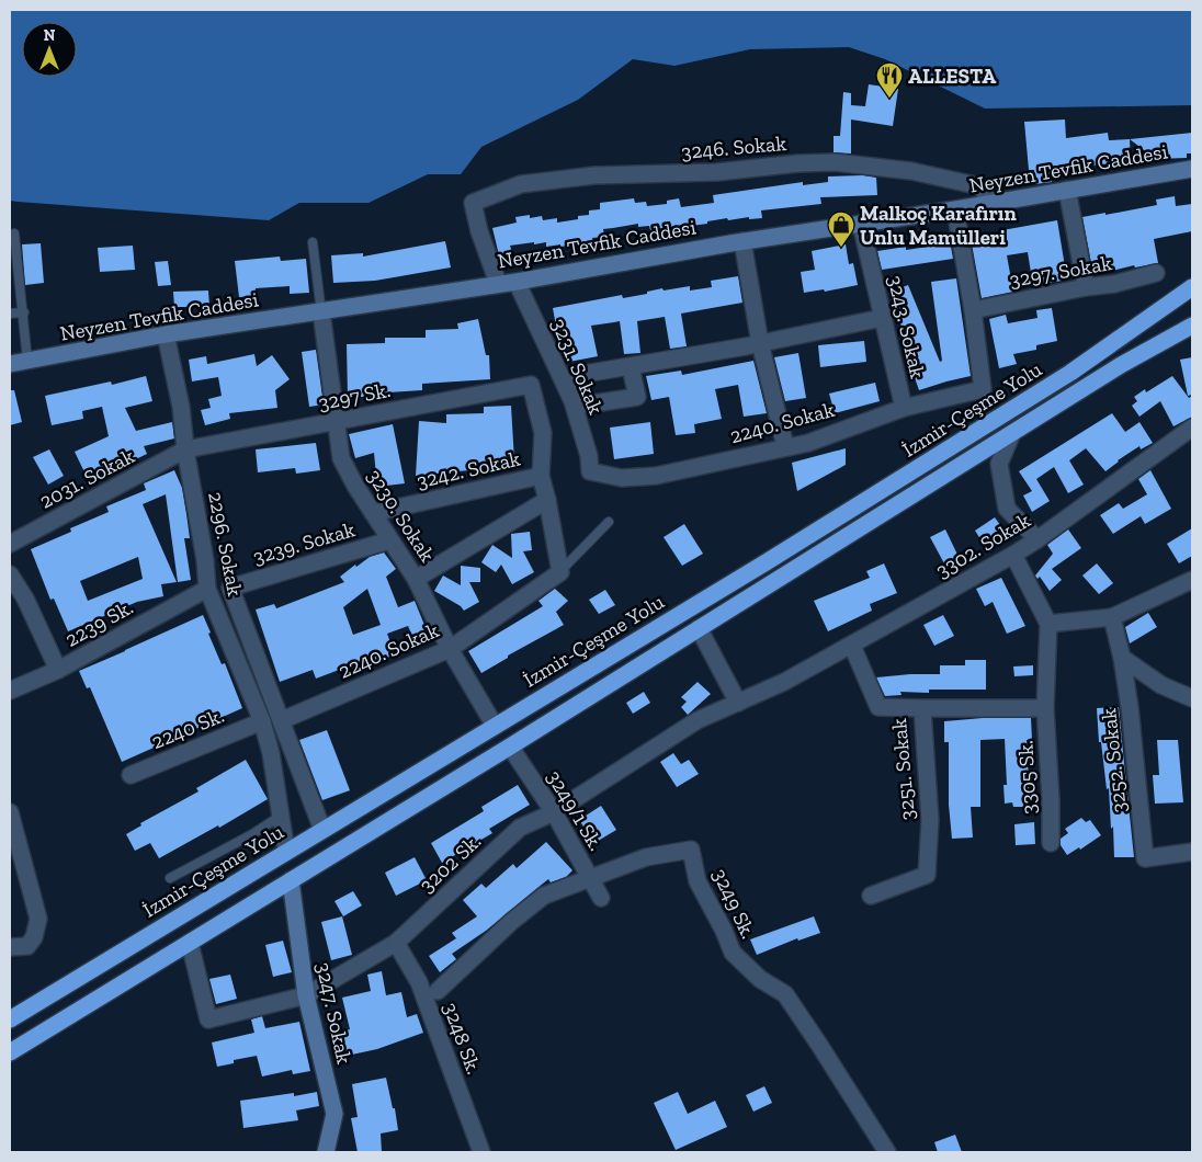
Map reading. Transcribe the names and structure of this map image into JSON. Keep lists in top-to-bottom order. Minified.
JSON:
{"streets":{"highway":["İzmir-Çeşme Yolu"],"street":["3246. Sokak","Neyzen Tevfik Caddesi","3297. Sokak","3243. Sokak","3231. Sokak","3297 Sk.","2240. Sokak","3242. Sokak","2031. Sokak","3230. Sokak","3239. Sokak","2296. Sokak","3302. Sokak","2239 Sk.","2240 Sk.","3252. Sokak","3251. Sokak","3305 Sk.","3249/1 Sk.","3202 Sk.","3249 Sk.","3247. Sokak","3248 Sk."]},"crossings":[["3246. Sokak","Neyzen Tevfik Caddesi"],["Neyzen Tevfik Caddesi","3243. Sokak"],["Neyzen Tevfik Caddesi","3231. Sokak"],["Neyzen Tevfik Caddesi","3230. Sokak"],["Neyzen Tevfik Caddesi","2296. Sokak"],["3297. Sokak","2240. Sokak"],["3243. Sokak","2240. Sokak"],["3231. Sokak","2240. Sokak"],["3297 Sk.","3242. Sokak"],["3297 Sk.","2031. Sokak"],["3297 Sk.","3230. Sokak"],["3297 Sk.","2296. Sokak"],["İzmir-Çeşme Yolu","3230. Sokak"],["İzmir-Çeşme Yolu","2296. Sokak"],["İzmir-Çeşme Yolu","3249/1 Sk."],["İzmir-Çeşme Yolu","3202 Sk."],["İzmir-Çeşme Yolu","3247. Sokak"],["2240. Sokak","3230. Sokak"],["2240. Sokak","3239. Sokak"],["3242. Sokak","3230. Sokak"],["2031. Sokak","2296. Sokak"],["3230. Sokak","3239. Sokak"],["2296. Sokak","2239 Sk."],["2296. Sokak","2240 Sk."],["3302. Sokak","3251. Sokak"],["3302. Sokak","3202 Sk."],["3249/1 Sk.","3202 Sk."],["3249/1 Sk.","3249 Sk."],["3202 Sk.","3247. Sokak"],["3202 Sk.","3248 Sk."]],"places":{"restaurant":["ALLESTA"],"shop":["Malkoç Karafırın Unlu Mamülleri"]},"north":"top"}
